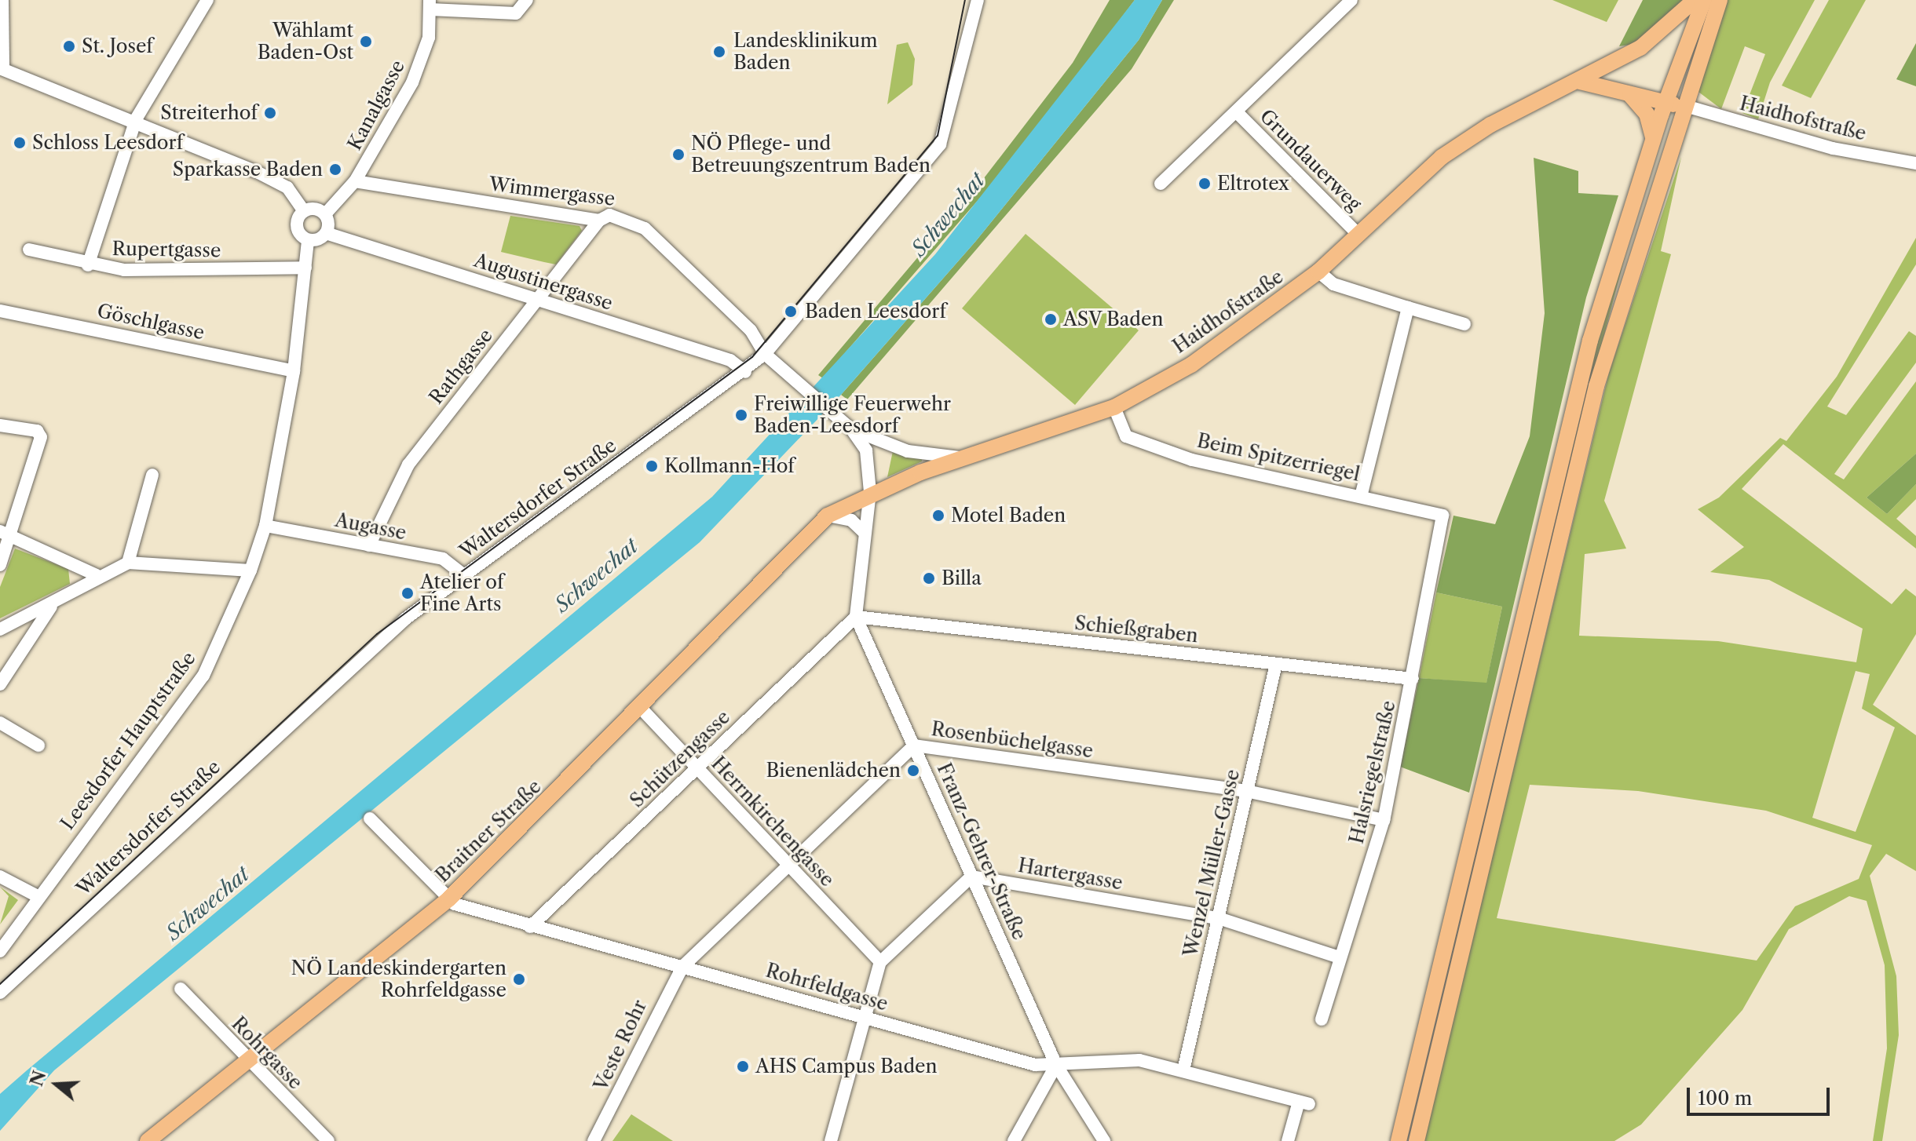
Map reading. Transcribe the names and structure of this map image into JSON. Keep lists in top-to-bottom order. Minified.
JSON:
{"streets":{"main road":["Haidhofstraße","Braitner Straße"],"street":["Kanalgasse","Grundauerweg","Wimmergasse","Rupertgasse","Augustinergasse","Göschlgasse","Rathgasse","Beim Spitzerriegel","Waltersdorfer Straße","Augasse","Schießgraben","Rosenbüchelgasse","Leesdorfer Hauptstraße","Schützengasse","Halsriegelstraße","Herrnkirchengasse","Franz-Gehrer-Straße","Wenzel Müller-Gasse","Hartergasse","Rohrfeldgasse","Veste Rohr","Rohrgasse"]},"crossings":[["Kanalgasse","Wimmergasse"],["Haidhofstraße","Grundauerweg"],["Haidhofstraße","Wimmergasse"],["Haidhofstraße","Beim Spitzerriegel"],["Haidhofstraße","Braitner Straße"],["Haidhofstraße","Franz-Gehrer-Straße"],["Wimmergasse","Rathgasse"],["Wimmergasse","Waltersdorfer Straße"],["Wimmergasse","Franz-Gehrer-Straße"],["Rupertgasse","Leesdorfer Hauptstraße"],["Augustinergasse","Rathgasse"],["Augustinergasse","Waltersdorfer Straße"],["Göschlgasse","Leesdorfer Hauptstraße"],["Rathgasse","Augasse"],["Beim Spitzerriegel","Halsriegelstraße"],["Waltersdorfer Straße","Augasse"],["Augasse","Leesdorfer Hauptstraße"],["Schießgraben","Schützengasse"],["Schießgraben","Halsriegelstraße"],["Schießgraben","Franz-Gehrer-Straße"],["Schießgraben","Wenzel Müller-Gasse"],["Rosenbüchelgasse","Halsriegelstraße"],["Rosenbüchelgasse","Herrnkirchengasse"],["Rosenbüchelgasse","Franz-Gehrer-Straße"],["Rosenbüchelgasse","Wenzel Müller-Gasse"],["Rosenbüchelgasse","Rohrfeldgasse"],["Rosenbüchelgasse","Veste Rohr"],["Schützengasse","Herrnkirchengasse"],["Schützengasse","Franz-Gehrer-Straße"],["Schützengasse","Rohrfeldgasse"],["Halsriegelstraße","Hartergasse"],["Herrnkirchengasse","Braitner Straße"],["Braitner Straße","Franz-Gehrer-Straße"],["Braitner Straße","Rohrfeldgasse"],["Braitner Straße","Rohrgasse"],["Franz-Gehrer-Straße","Hartergasse"],["Franz-Gehrer-Straße","Rohrfeldgasse"],["Wenzel Müller-Gasse","Hartergasse"],["Wenzel Müller-Gasse","Rohrfeldgasse"],["Rohrfeldgasse","Veste Rohr"]],"water":["Schwechat"],"places":["Wählamt Baden-Ost","St. Josef","Landesklinikum Baden","Streiterhof","Schloss Leesdorf","NÖ Pflege- und Betreuungszentrum Baden","Sparkasse Baden","Eltrotex","Baden Leesdorf","ASV Baden","Freiwillige Feuerwehr Baden-Leesdorf","Kollmann-Hof","Motel Baden","Billa","Atelier of Fine Arts","Bienenlädchen","NÖ Landeskindergarten Rohrfeldgasse","AHS Campus Baden"],"scale_bar":"100 m","north":"left"}
